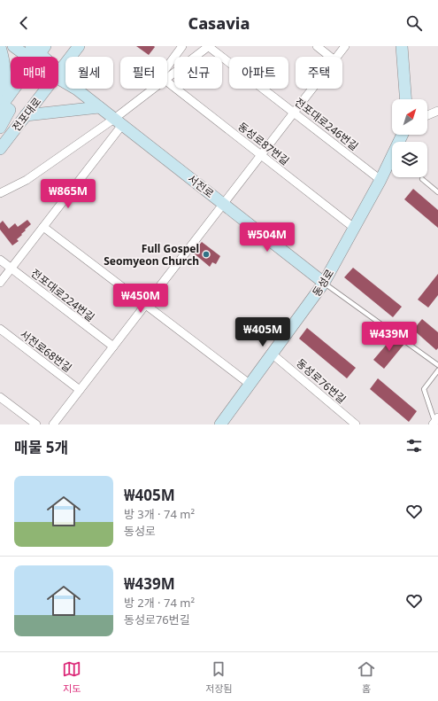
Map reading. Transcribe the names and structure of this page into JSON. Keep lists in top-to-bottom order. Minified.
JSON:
{"streets":{"main road":["전포대로","서전로","동성로"],"street":["전포대로246번길","동성로87번길","전포대로224번길","서전로68번길","동성로76번길"]},"crossings":[["전포대로","서전로"],["전포대로246번길","동성로"],["동성로87번길","동성로"],["서전로","동성로"],["동성로","동성로76번길"]],"places":["Full Gospel Seomyeon Church"],"north":"top right","page":{"header":"Casavia","chip":["매매","월세","필터","신규","아파트","주택"],"price":["₩865M","₩504M","₩450M","₩405M","₩439M"],"heading":"매물 5개","list":[{"name":"₩405M","note":"방 3개 · 74 m² · 동성로"},{"name":"₩439M","note":"방 2개 · 74 m² · 동성로76번길"}],"tabs":["지도","저장됨","홈"]}}
